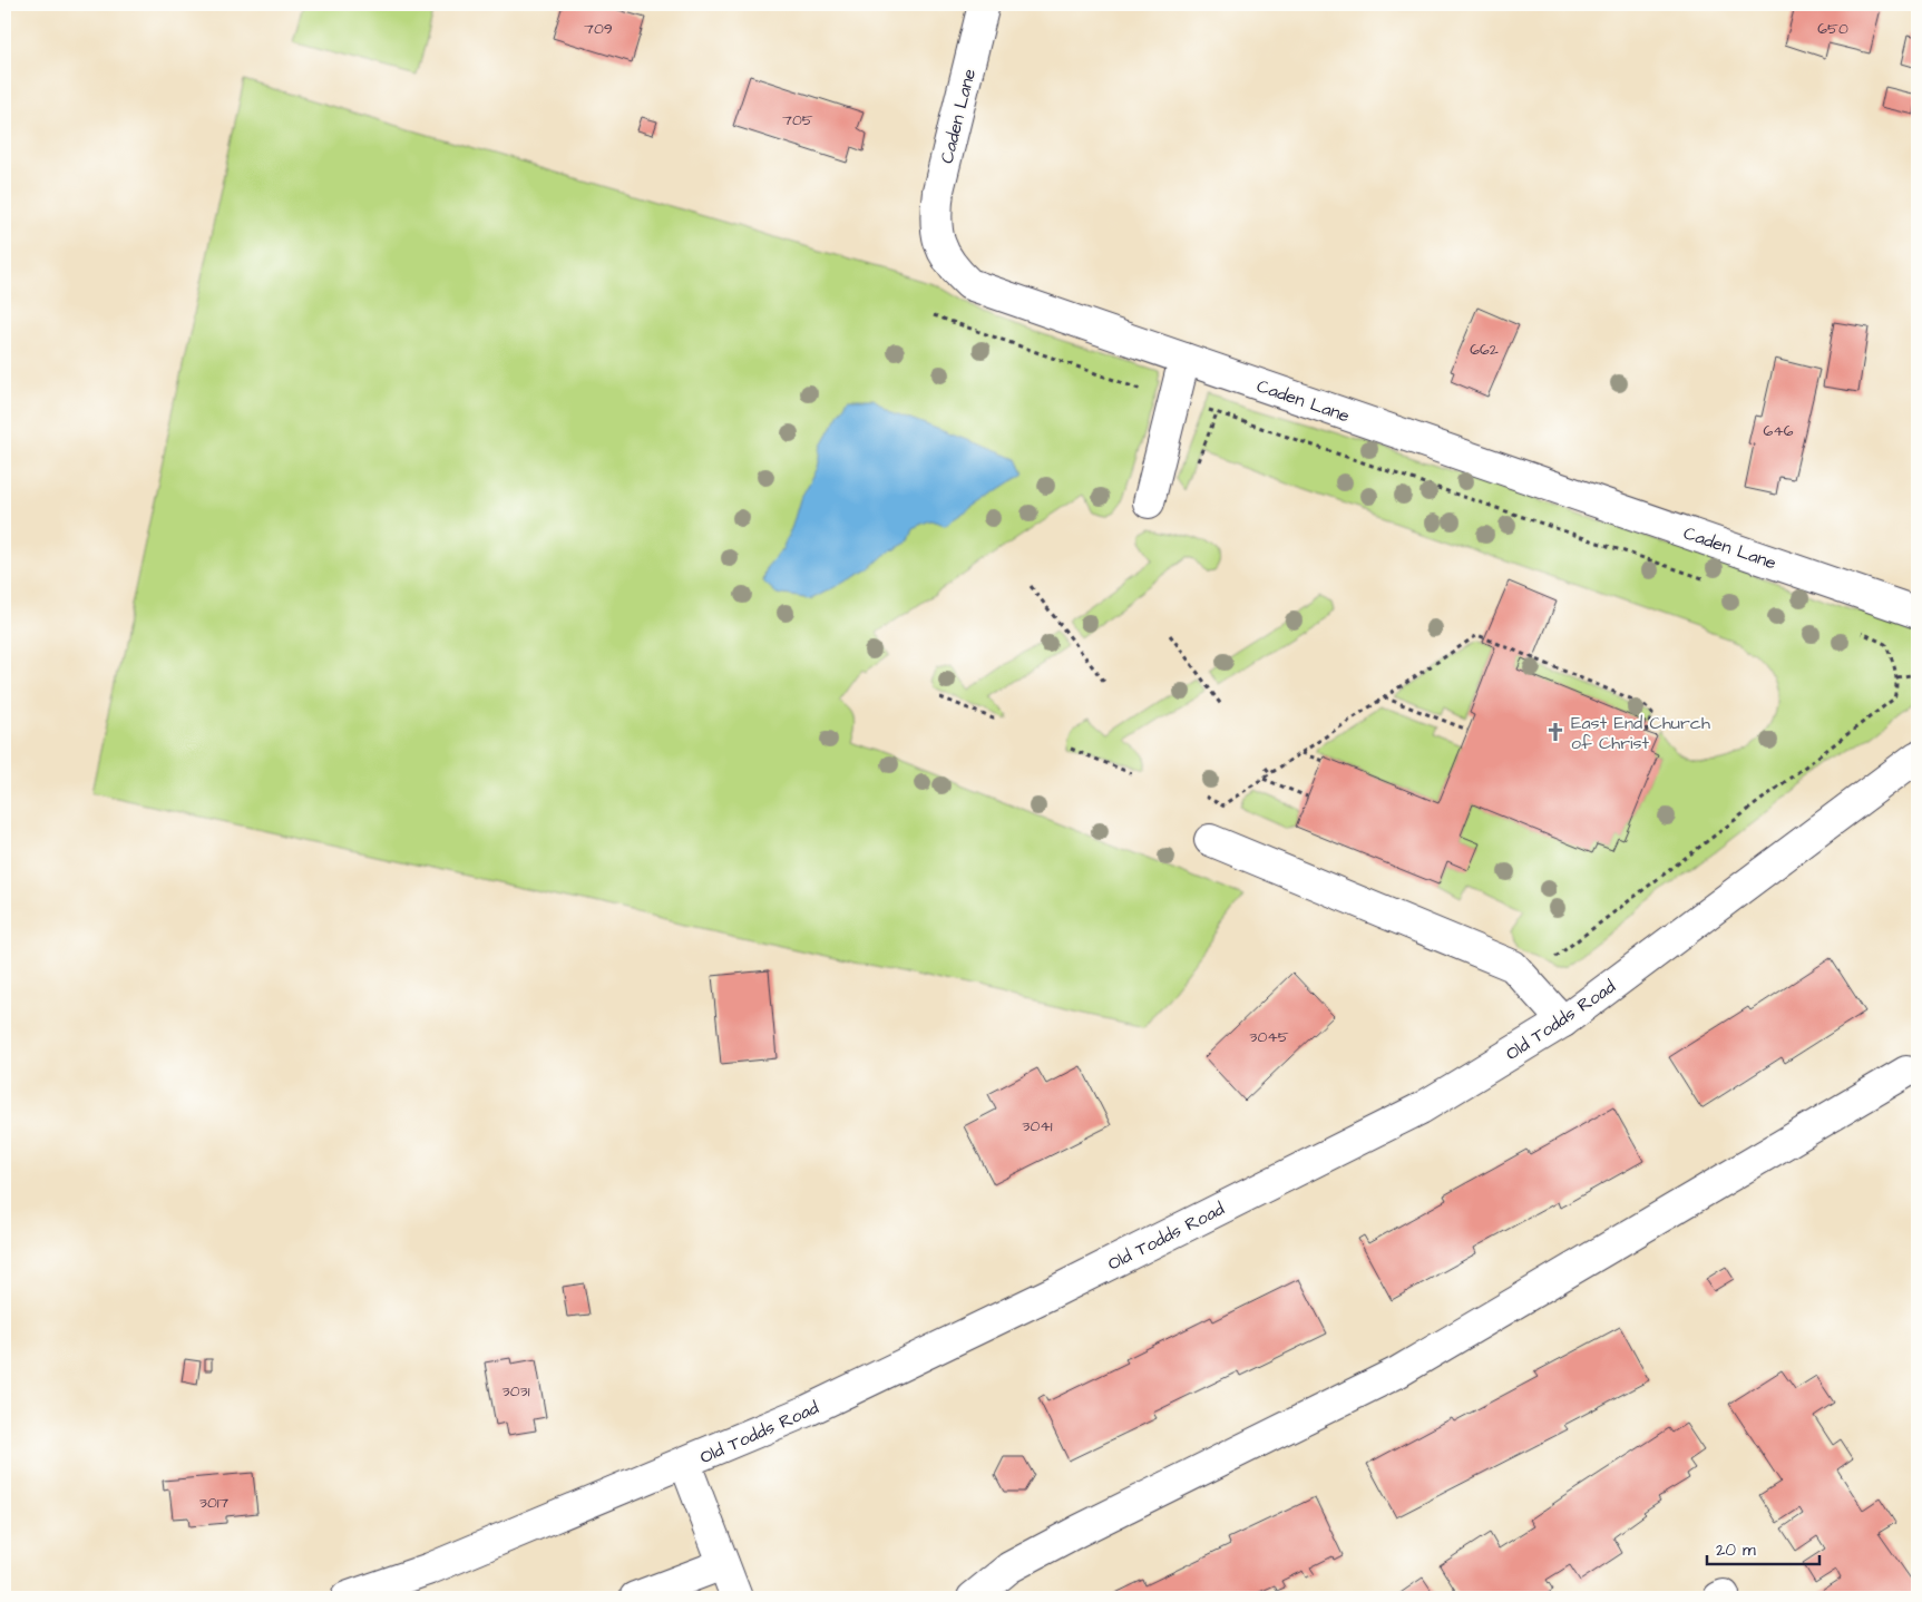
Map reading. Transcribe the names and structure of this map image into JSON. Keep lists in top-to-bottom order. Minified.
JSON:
{"streets":{"street":["Caden Lane","Old Todds Road"]},"places":{"church":["East End Church of Christ"]},"house_numbers":["709","650","705","662","646","3045","3041","3031","3017"],"scale_bar":"20 m"}
